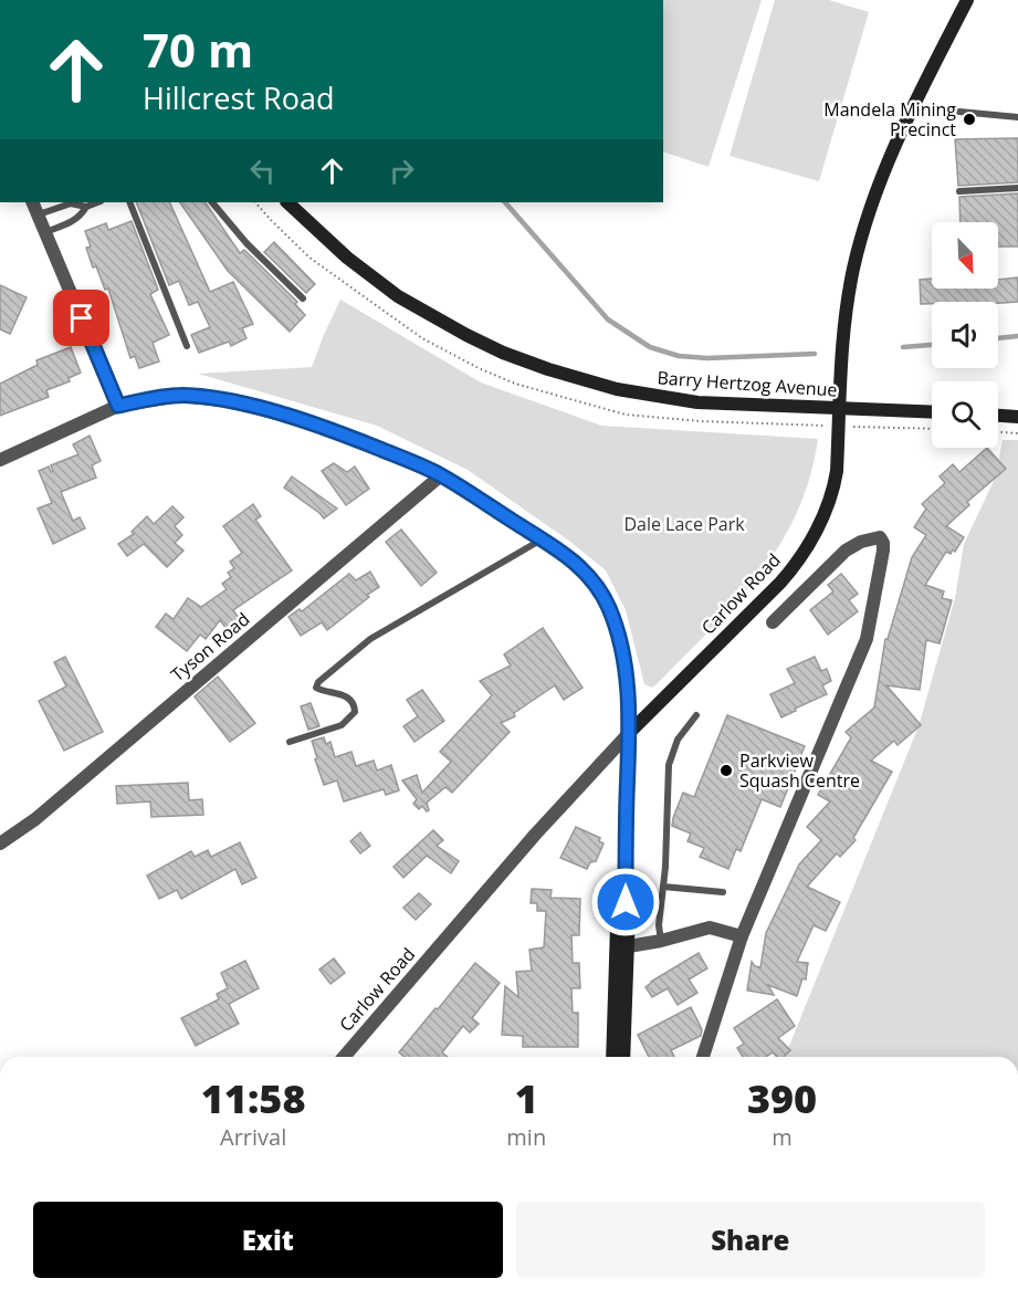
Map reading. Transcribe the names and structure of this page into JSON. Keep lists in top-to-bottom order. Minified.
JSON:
{"streets":{"street":["Barry Hertzog Avenue","Carlow Road","Tyson Road"]},"parks":["Dale Lace Park"],"places":["Mandela Mining Precinct","Parkview Squash Centre"],"north":"bottom right","page":{"turn":["70 m","Hillcrest Road"],"eta":["11:58","Arrival","1","min","390","m"],"buttons":["Exit","Share"]}}
